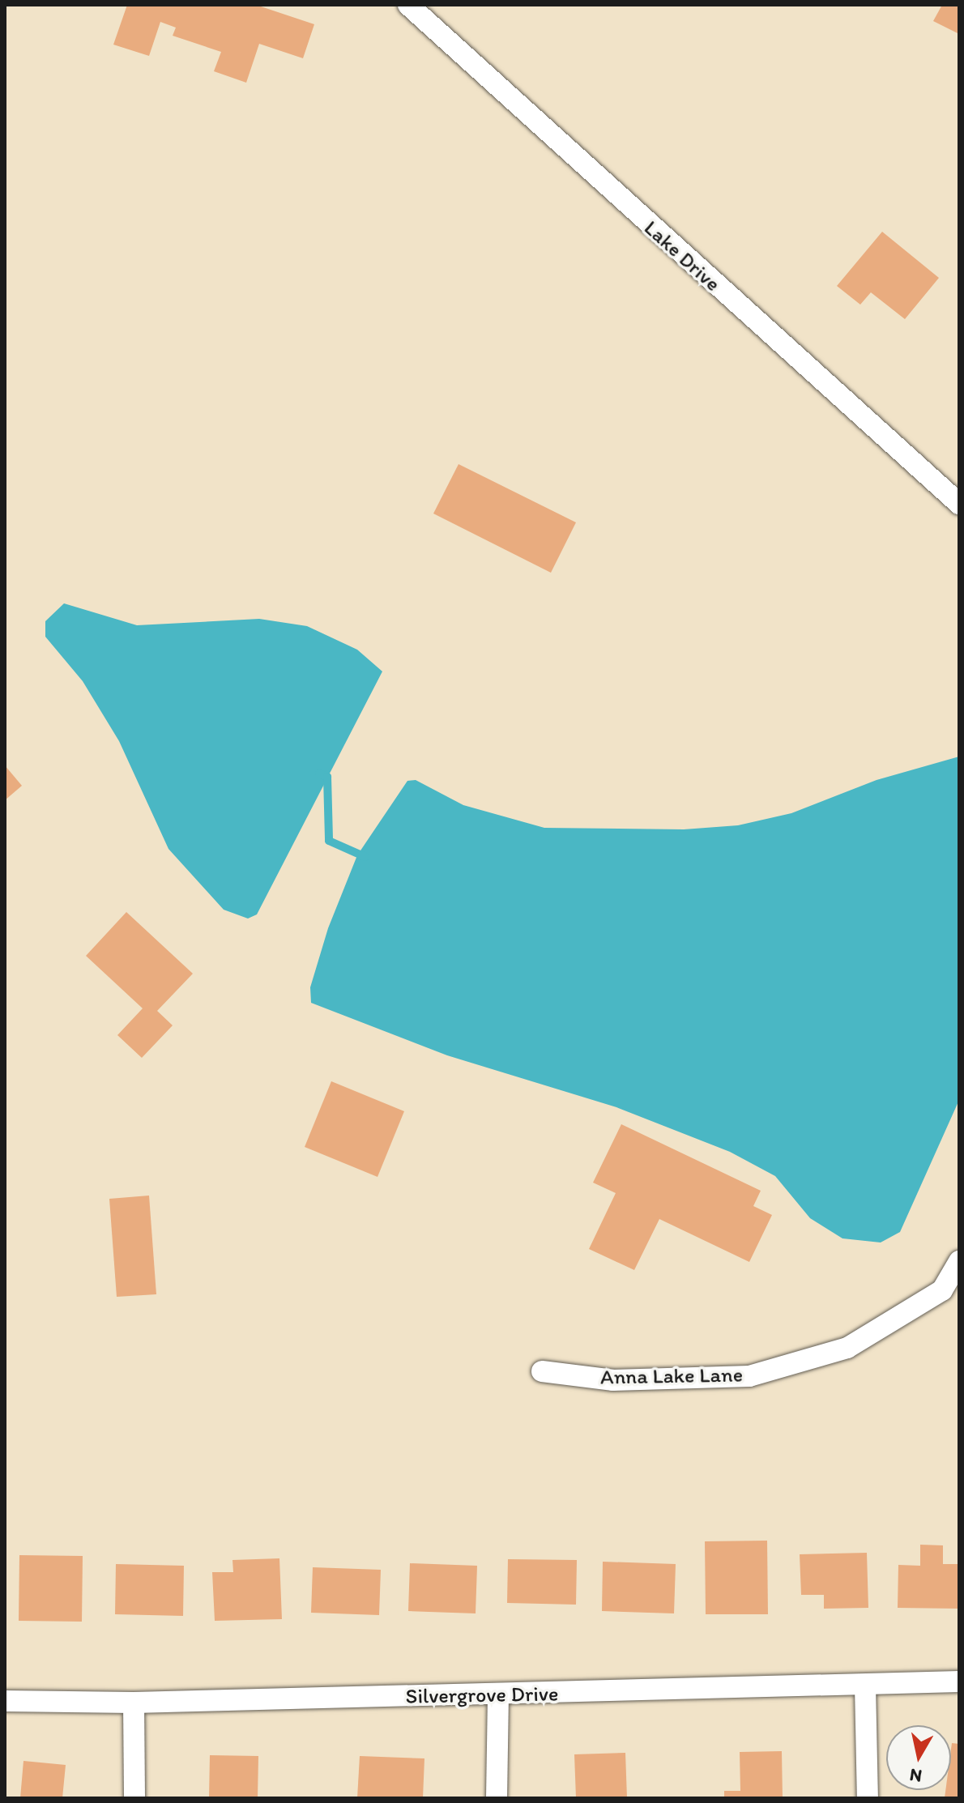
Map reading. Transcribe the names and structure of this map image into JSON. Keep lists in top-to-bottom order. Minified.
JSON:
{"streets":{"street":["Lake Drive","Anna Lake Lane","Silvergrove Drive"]},"north":"bottom"}
